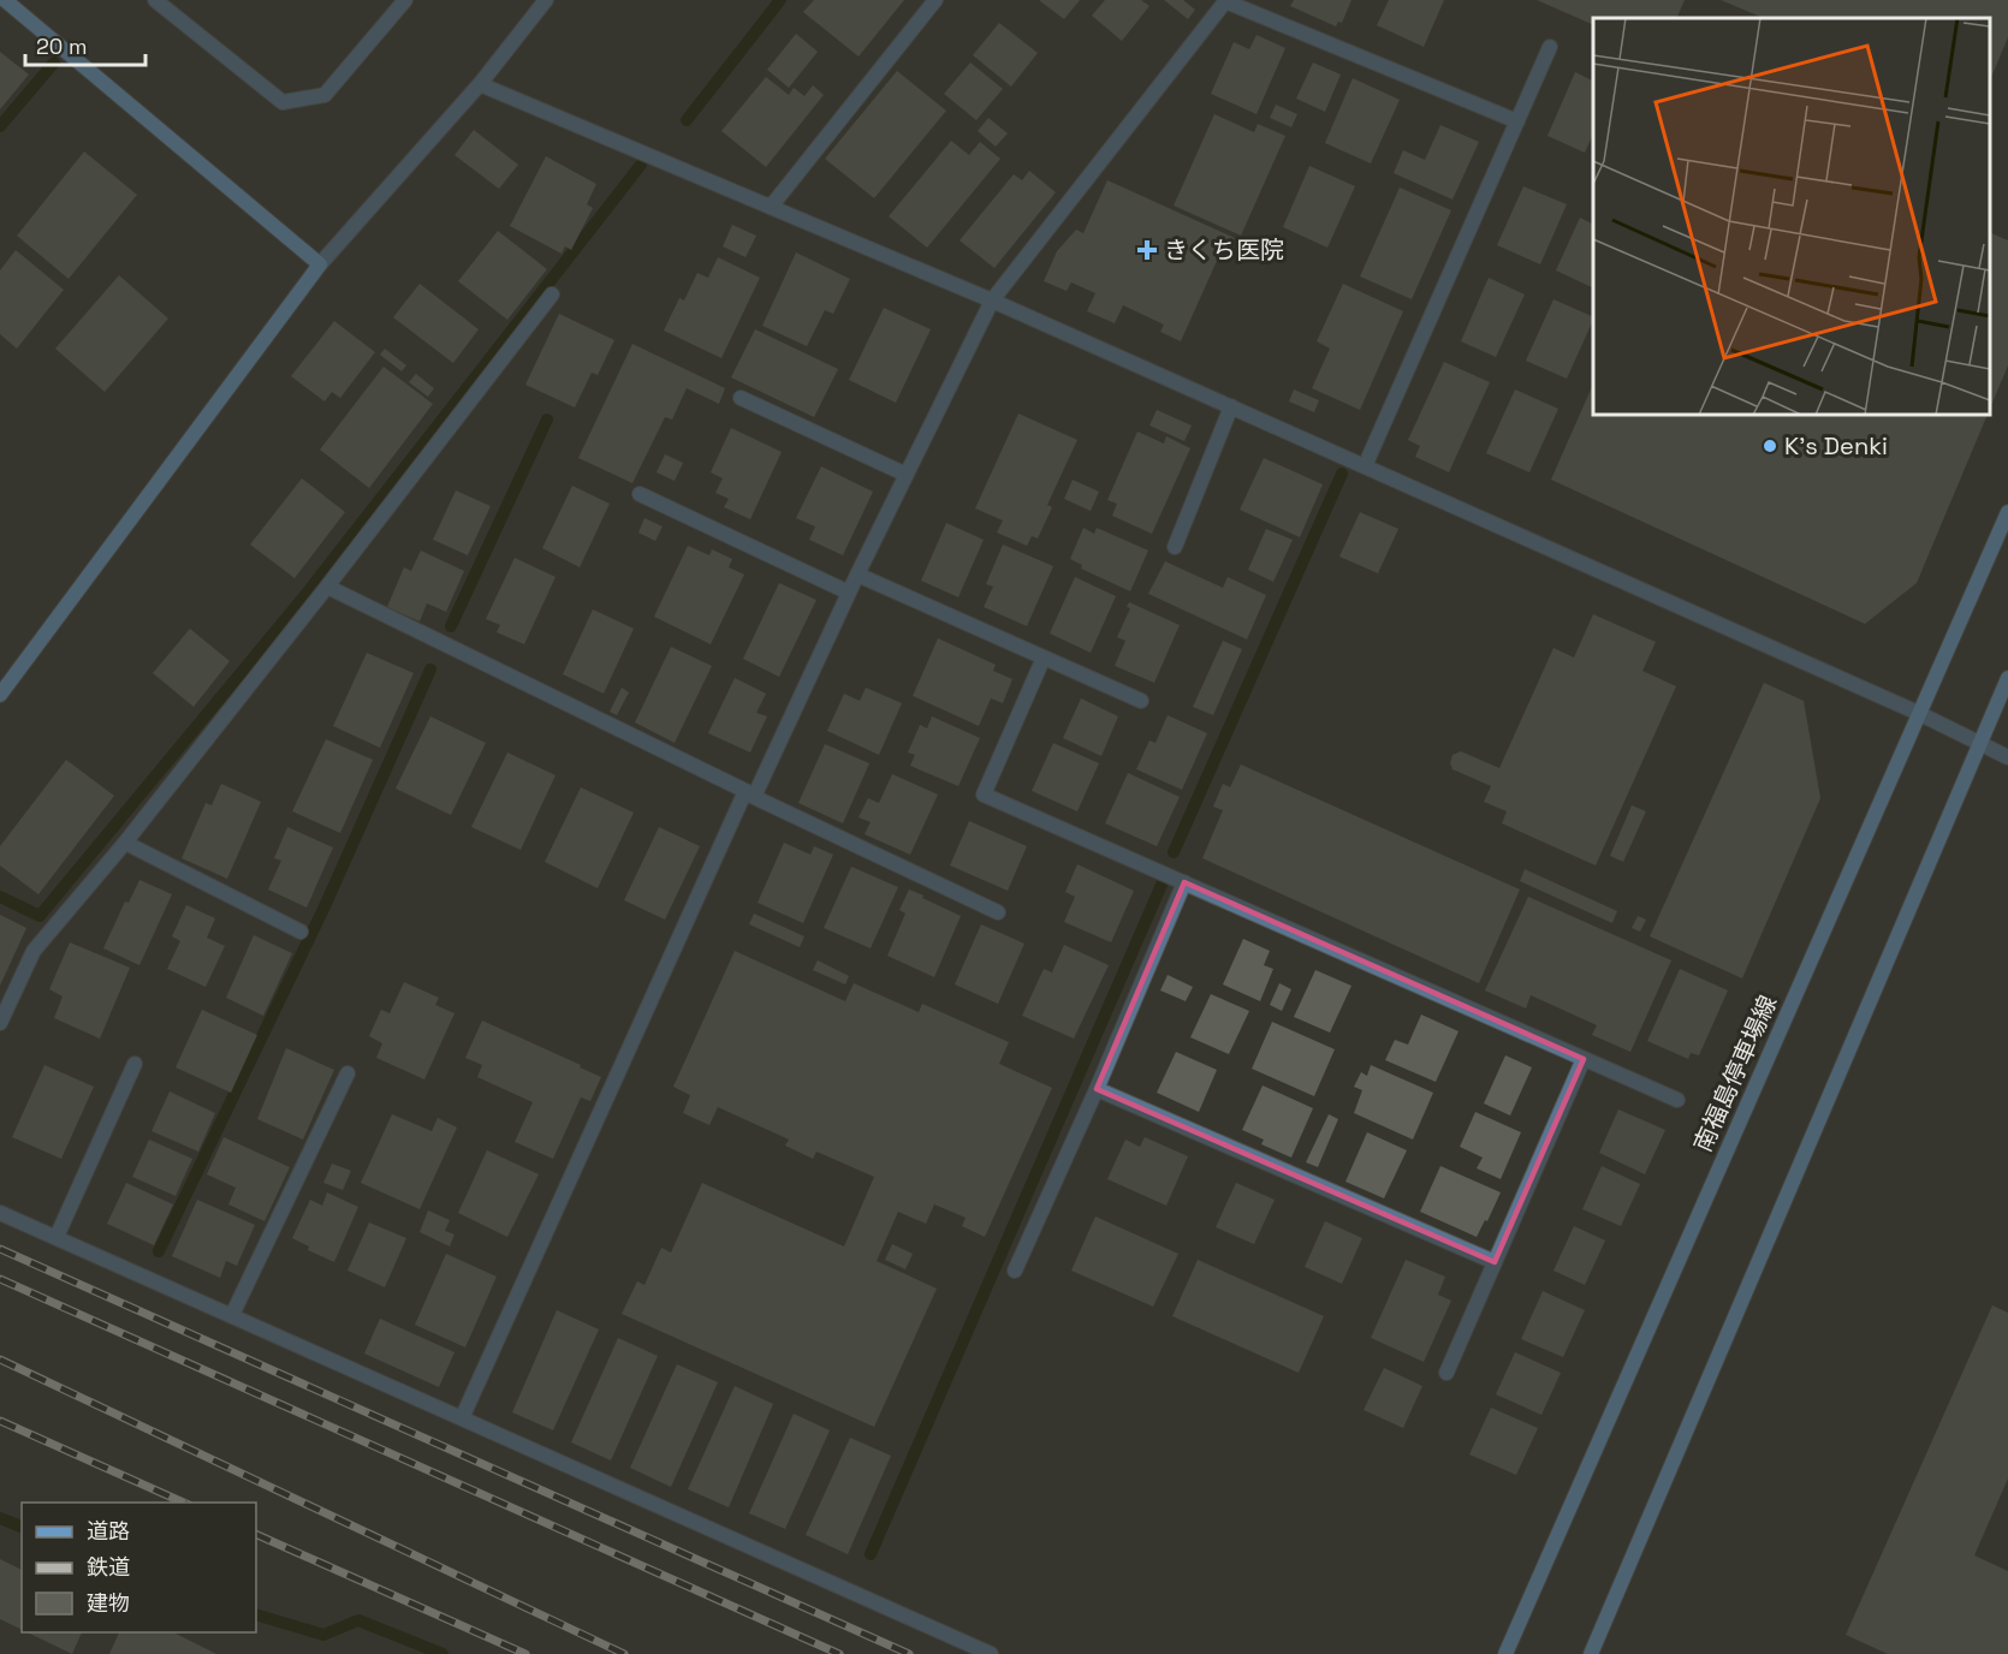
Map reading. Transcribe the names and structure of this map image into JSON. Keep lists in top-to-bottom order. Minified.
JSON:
{"streets":{"main road":["南福島停車場線"]},"places":{"health":["きくち医院"],"other":["K's Denki"]},"legend":["道路","鉄道","建物"],"scale_bar":"20 m"}
